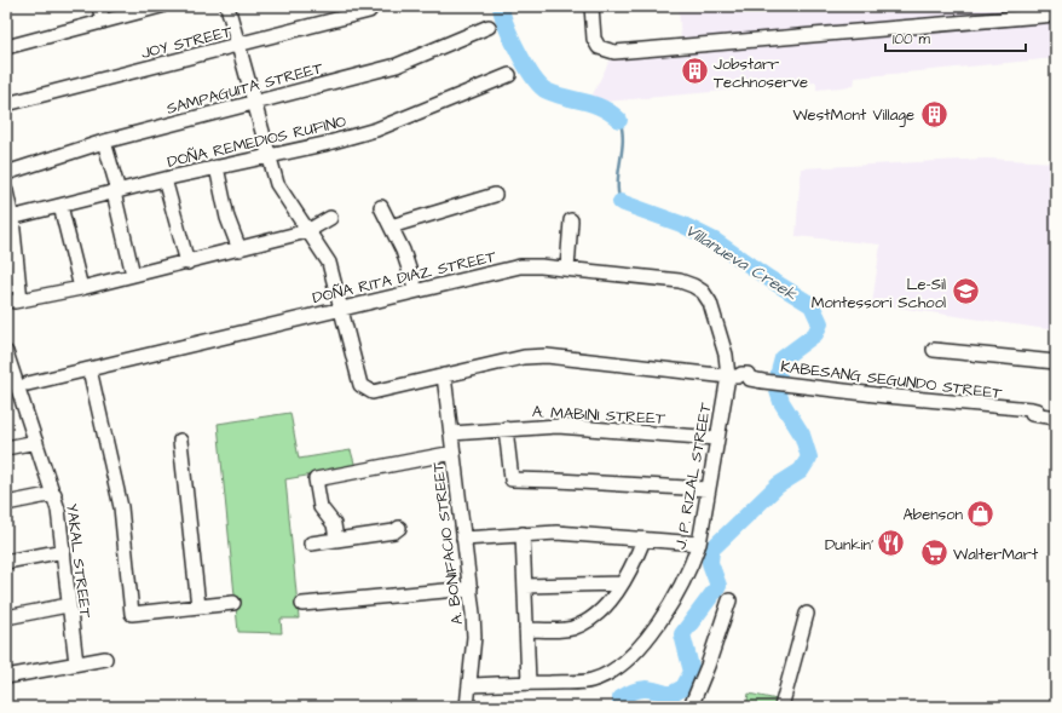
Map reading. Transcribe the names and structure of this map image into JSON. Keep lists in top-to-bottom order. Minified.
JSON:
{"streets":{"street":["JOY STREET","SAMPAGUITA STREET","DOÑA REMEDIOS RUFINO","DOÑA RITA DIAZ STREET","KABESANG SEGUNDO STREET","A. MABINI STREET","J. P. RIZAL STREET","A. BONIFACIO STREET","YAKAL STREET"]},"crossings":[["JOY STREET","KABESANG SEGUNDO STREET"],["SAMPAGUITA STREET","KABESANG SEGUNDO STREET"],["DOÑA REMEDIOS RUFINO","KABESANG SEGUNDO STREET"],["DOÑA RITA DIAZ STREET","KABESANG SEGUNDO STREET"],["DOÑA RITA DIAZ STREET","J. P. RIZAL STREET"],["DOÑA RITA DIAZ STREET","YAKAL STREET"],["KABESANG SEGUNDO STREET","J. P. RIZAL STREET"],["KABESANG SEGUNDO STREET","A. BONIFACIO STREET"],["A. MABINI STREET","J. P. RIZAL STREET"],["A. MABINI STREET","A. BONIFACIO STREET"],["J. P. RIZAL STREET","A. BONIFACIO STREET"]],"water":["Villanueva Creek"],"places":{"building":["Jobstarr Technoserve","WestMont Village"],"school or university":["Le-Sil Montessori School"],"shop":["Abenson"],"restaurant":["Dunkin'"],"supermarket":["WalterMart"]},"scale_bar":"100 m"}
